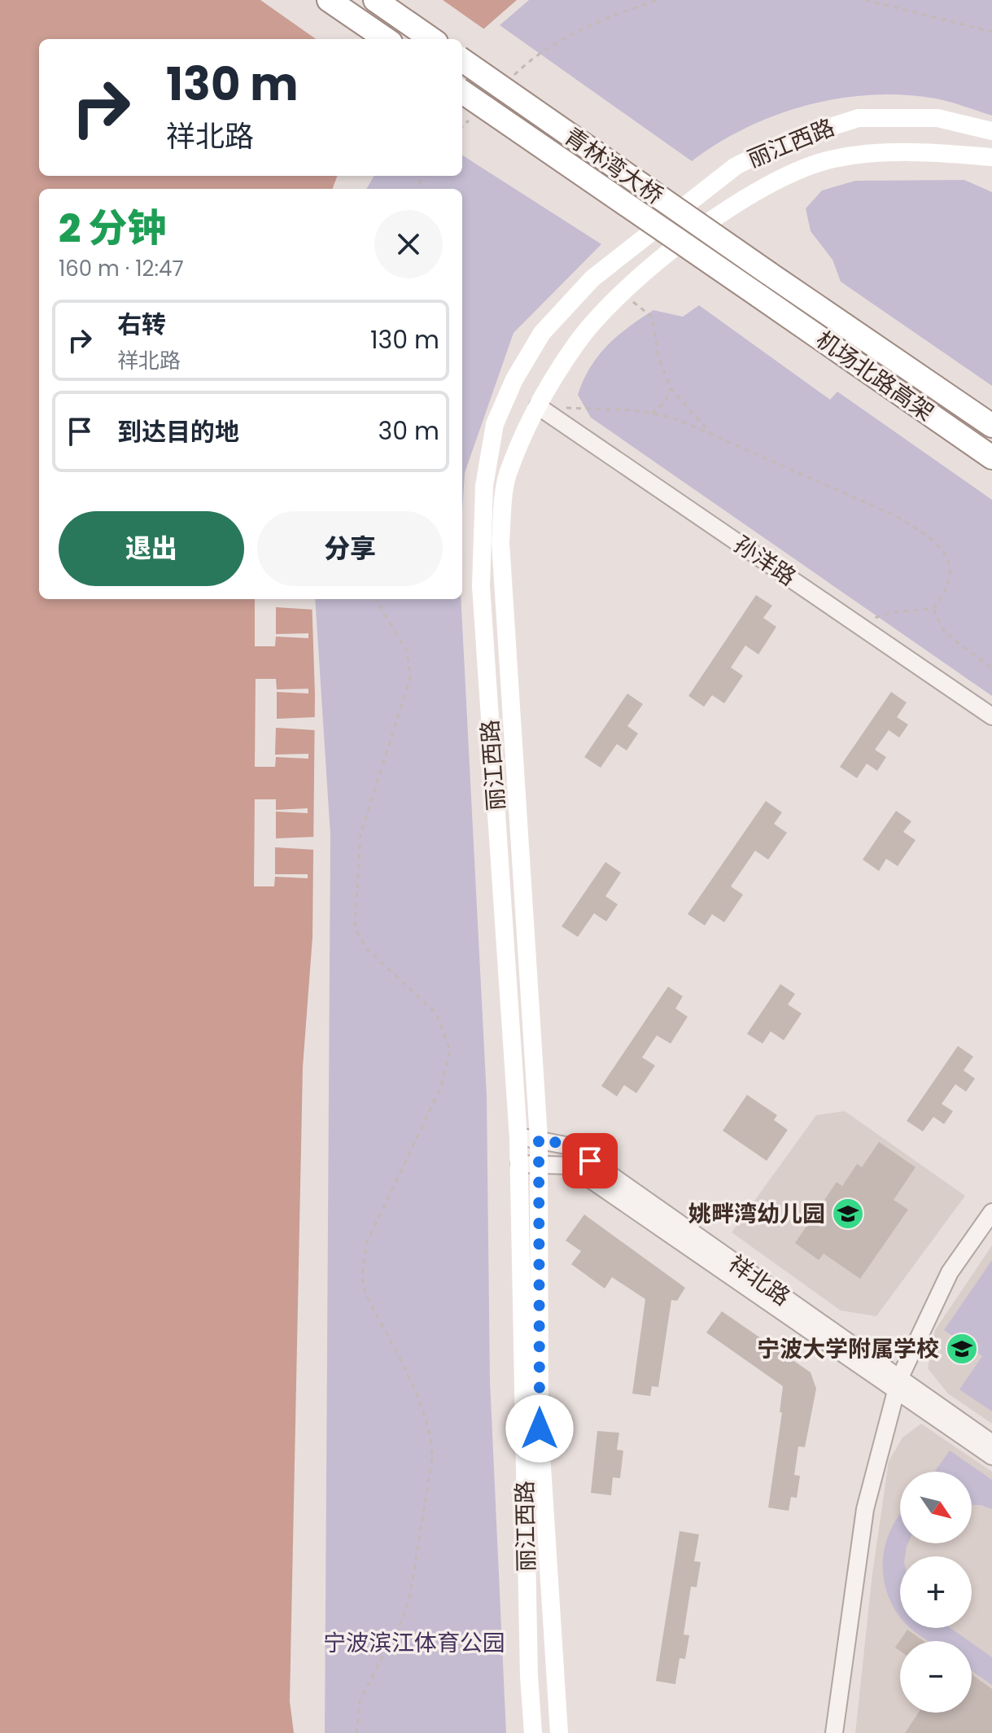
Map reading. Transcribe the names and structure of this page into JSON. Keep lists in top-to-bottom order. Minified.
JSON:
{"streets":{"highway":["青林湾大桥","机场北路高架"],"main road":["丽江西路"],"street":["孙洋路","祥北路"]},"crossings":[["丽江西路","孙洋路"],["丽江西路","祥北路"],["青林湾大桥","机场北路高架"]],"parks":["宁波滨江体育公园"],"places":{"school or university":["姚畔湾幼儿园","宁波大学附属学校"]},"north":"bottom right","page":{"turn":["130 m","祥北路"],"heading":["2 分钟","160 m · 12:47"],"list":[{"name":"右转","note":"祥北路","value":"130 m"},{"name":"到达目的地","value":"30 m"}],"buttons":["退出","分享"],"map_buttons":["+","−"]}}
